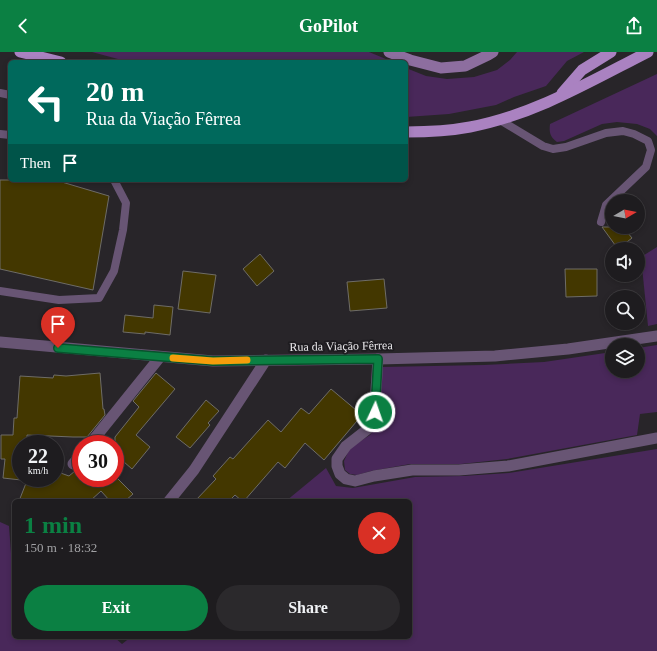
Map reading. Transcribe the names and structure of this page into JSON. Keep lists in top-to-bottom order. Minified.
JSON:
{"streets":{"street":["Rua da Viação Fêrrea"]},"north":"right","page":{"header":"GoPilot","turn":["20 m","Rua da Viação Fêrrea"],"then":"Then","speed":"22 km/h","limit":"30","heading":["1 min","150 m · 18:32"],"buttons":["Exit","Share"]}}
